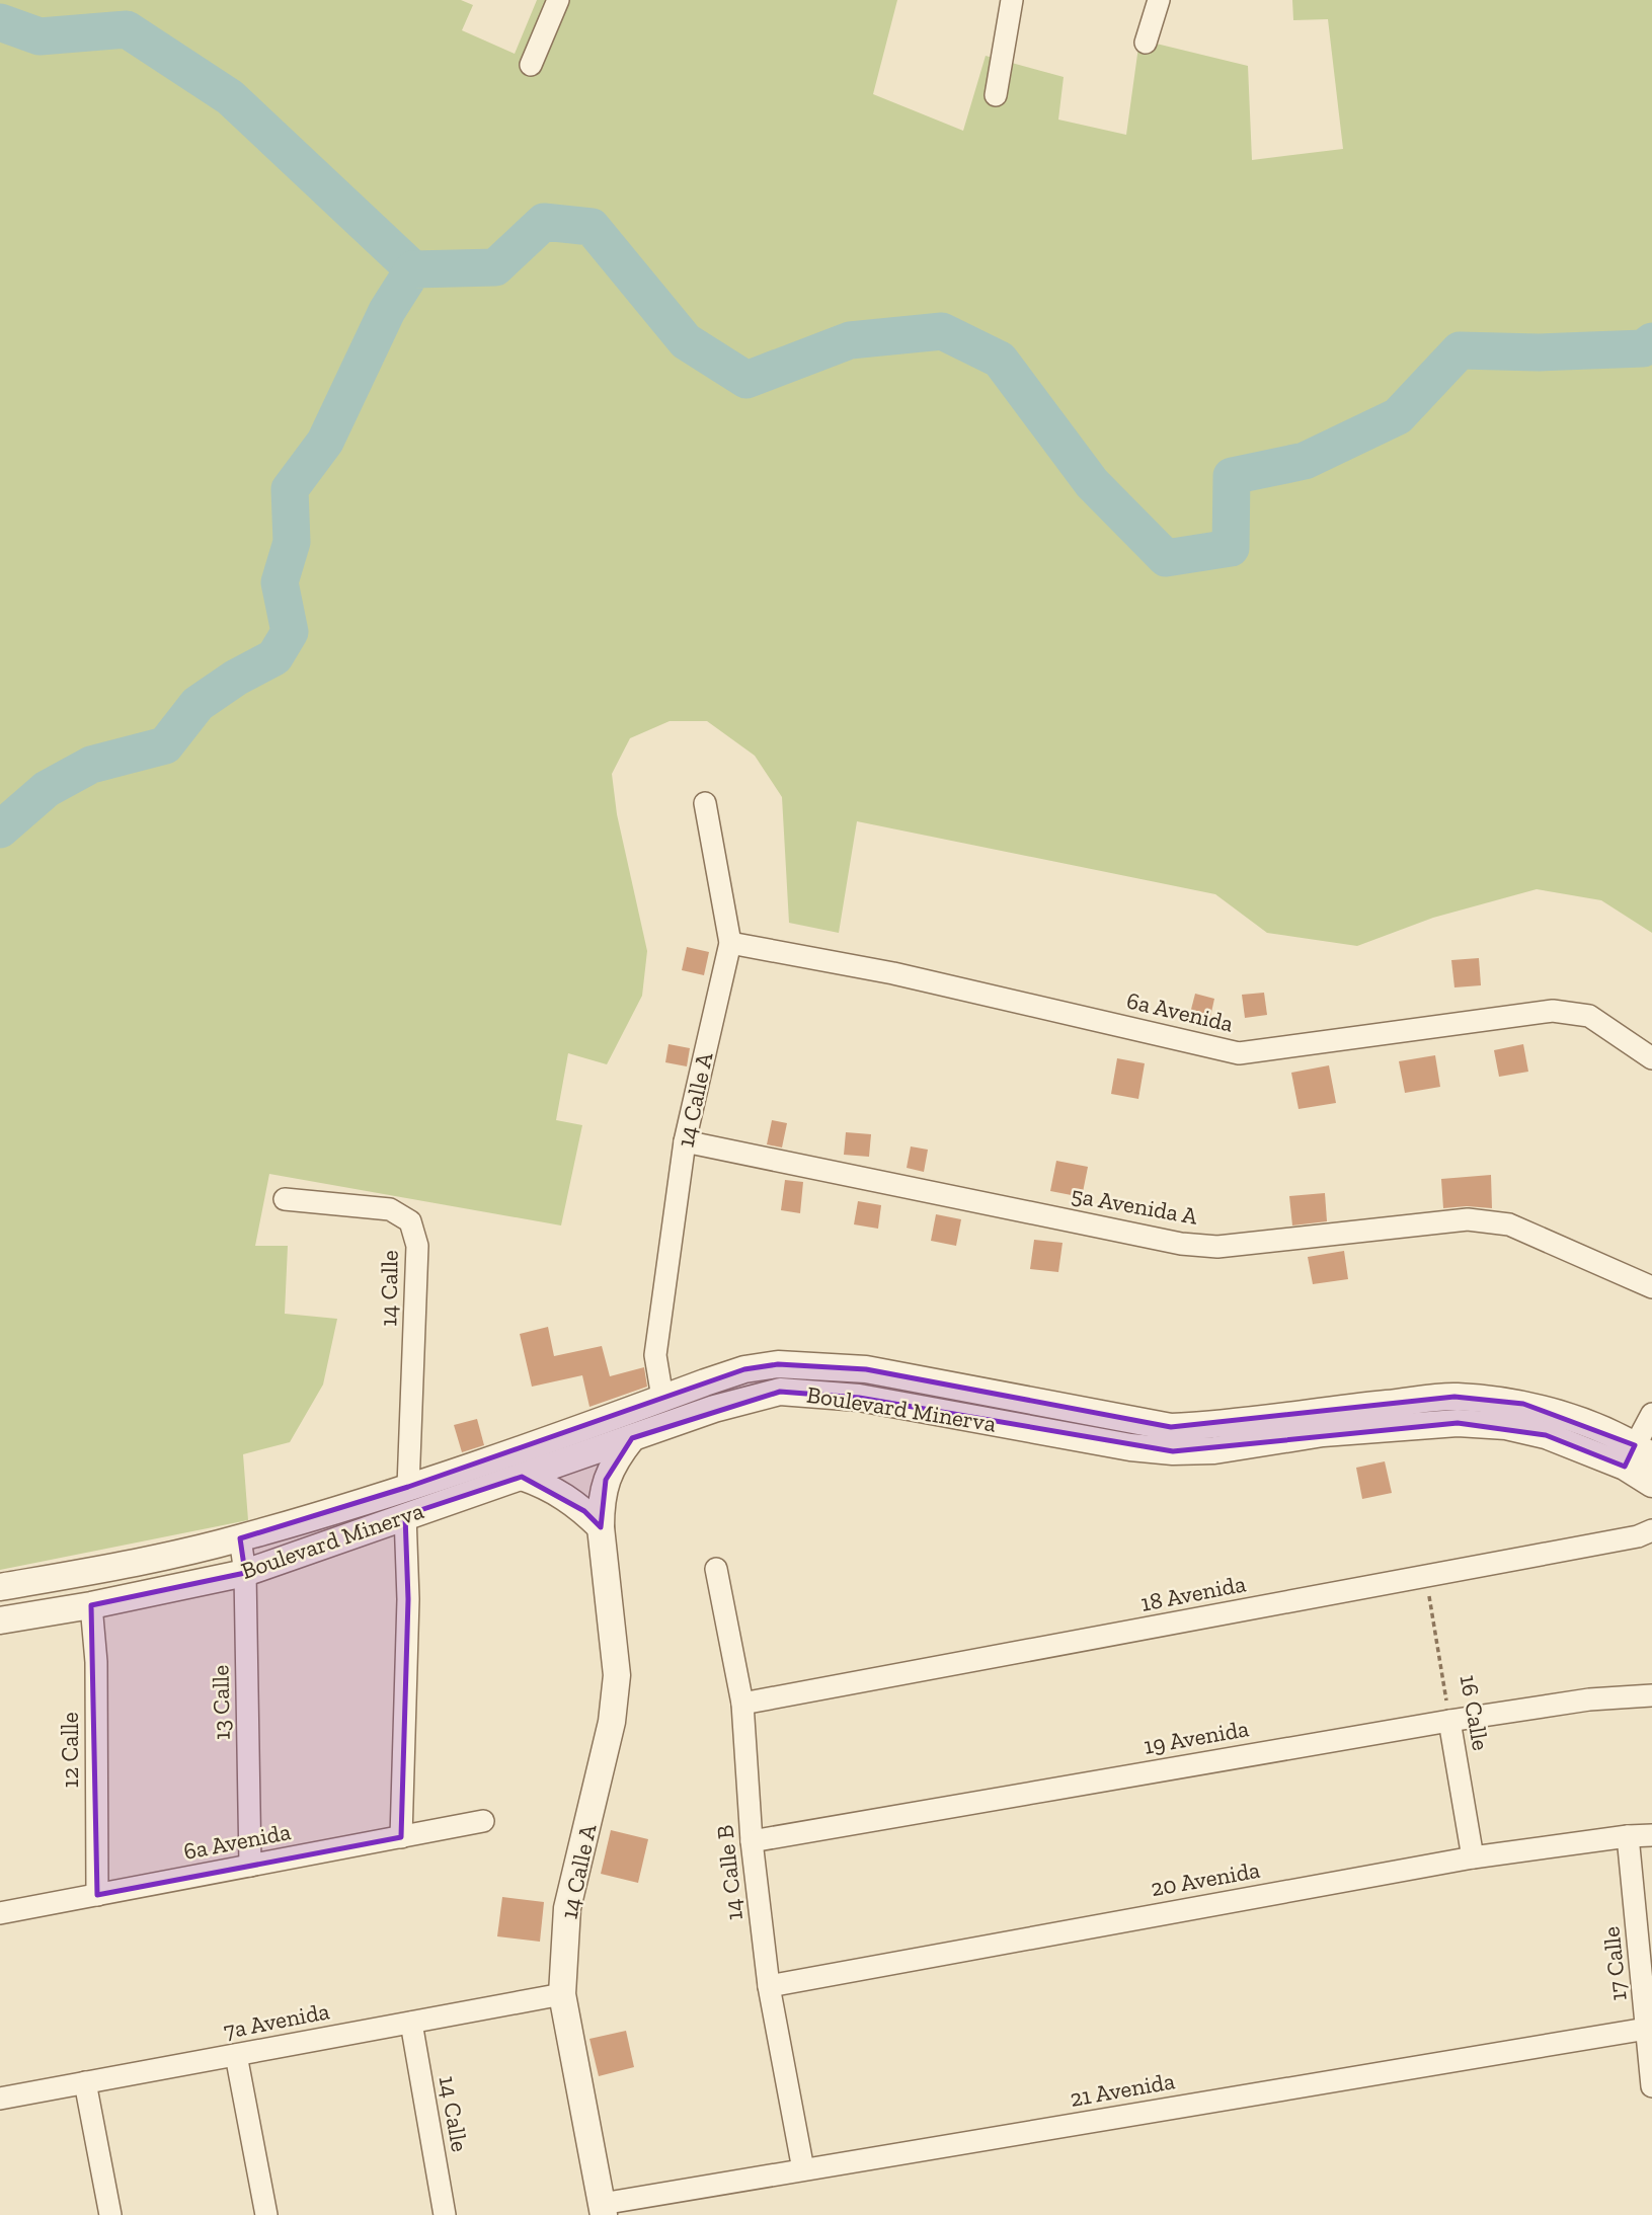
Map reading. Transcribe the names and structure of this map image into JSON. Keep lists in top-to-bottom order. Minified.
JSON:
{"streets":{"street":["6a Avenida","14 Calle A","5a Avenida A","14 Calle","Boulevard Minerva","18 Avenida","13 Calle","16 Calle","19 Avenida","12 Calle","14 Calle B","20 Avenida","17 Calle","7a Avenida","21 Avenida"]},"crossings":[["6a Avenida","14 Calle A"],["6a Avenida","13 Calle"],["6a Avenida","12 Calle"],["14 Calle A","5a Avenida A"],["14 Calle A","Boulevard Minerva"],["14 Calle A","7a Avenida"],["14 Calle A","21 Avenida"],["14 Calle","Boulevard Minerva"],["14 Calle","7a Avenida"],["Boulevard Minerva","13 Calle"],["Boulevard Minerva","12 Calle"],["18 Avenida","16 Calle"],["18 Avenida","14 Calle B"],["16 Calle","19 Avenida"],["16 Calle","20 Avenida"],["19 Avenida","14 Calle B"],["14 Calle B","20 Avenida"],["14 Calle B","21 Avenida"],["20 Avenida","17 Calle"],["17 Calle","21 Avenida"]]}
